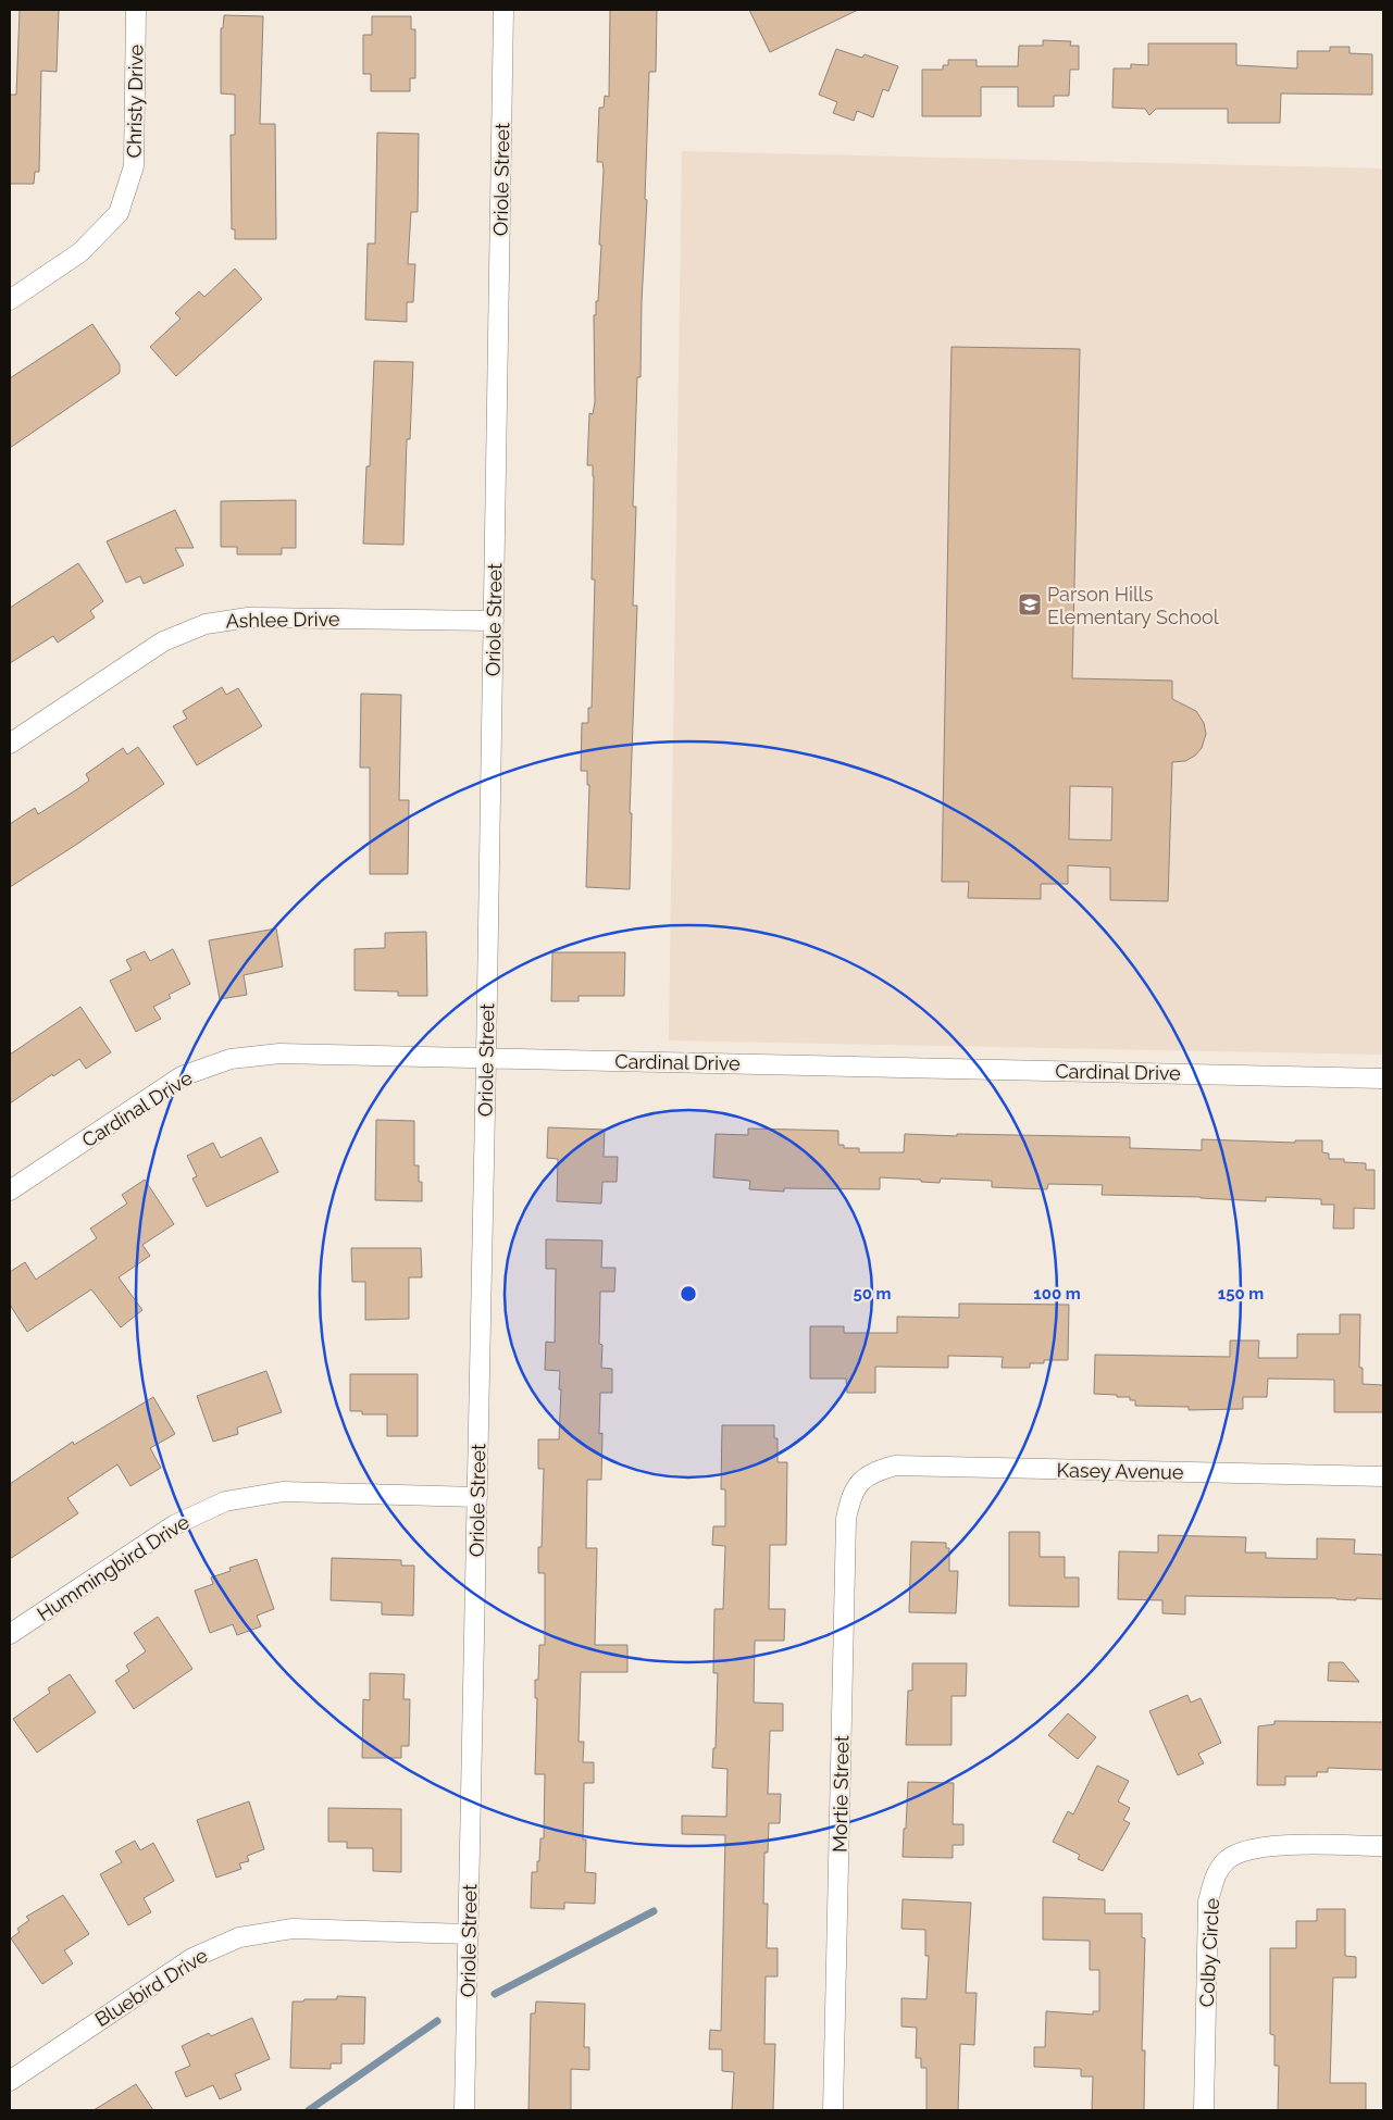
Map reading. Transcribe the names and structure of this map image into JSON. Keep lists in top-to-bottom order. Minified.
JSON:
{"streets":{"street":["Christy Drive","Oriole Street","Ashlee Drive","Cardinal Drive","Kasey Avenue","Hummingbird Drive","Mortie Street","Colby Circle","Bluebird Drive"]},"crossings":[["Oriole Street","Ashlee Drive"],["Oriole Street","Cardinal Drive"],["Oriole Street","Hummingbird Drive"],["Oriole Street","Bluebird Drive"],["Kasey Avenue","Mortie Street"]],"places":{"school or university":["Parson Hills Elementary School"]},"rings":["50 m","100 m","150 m"]}
